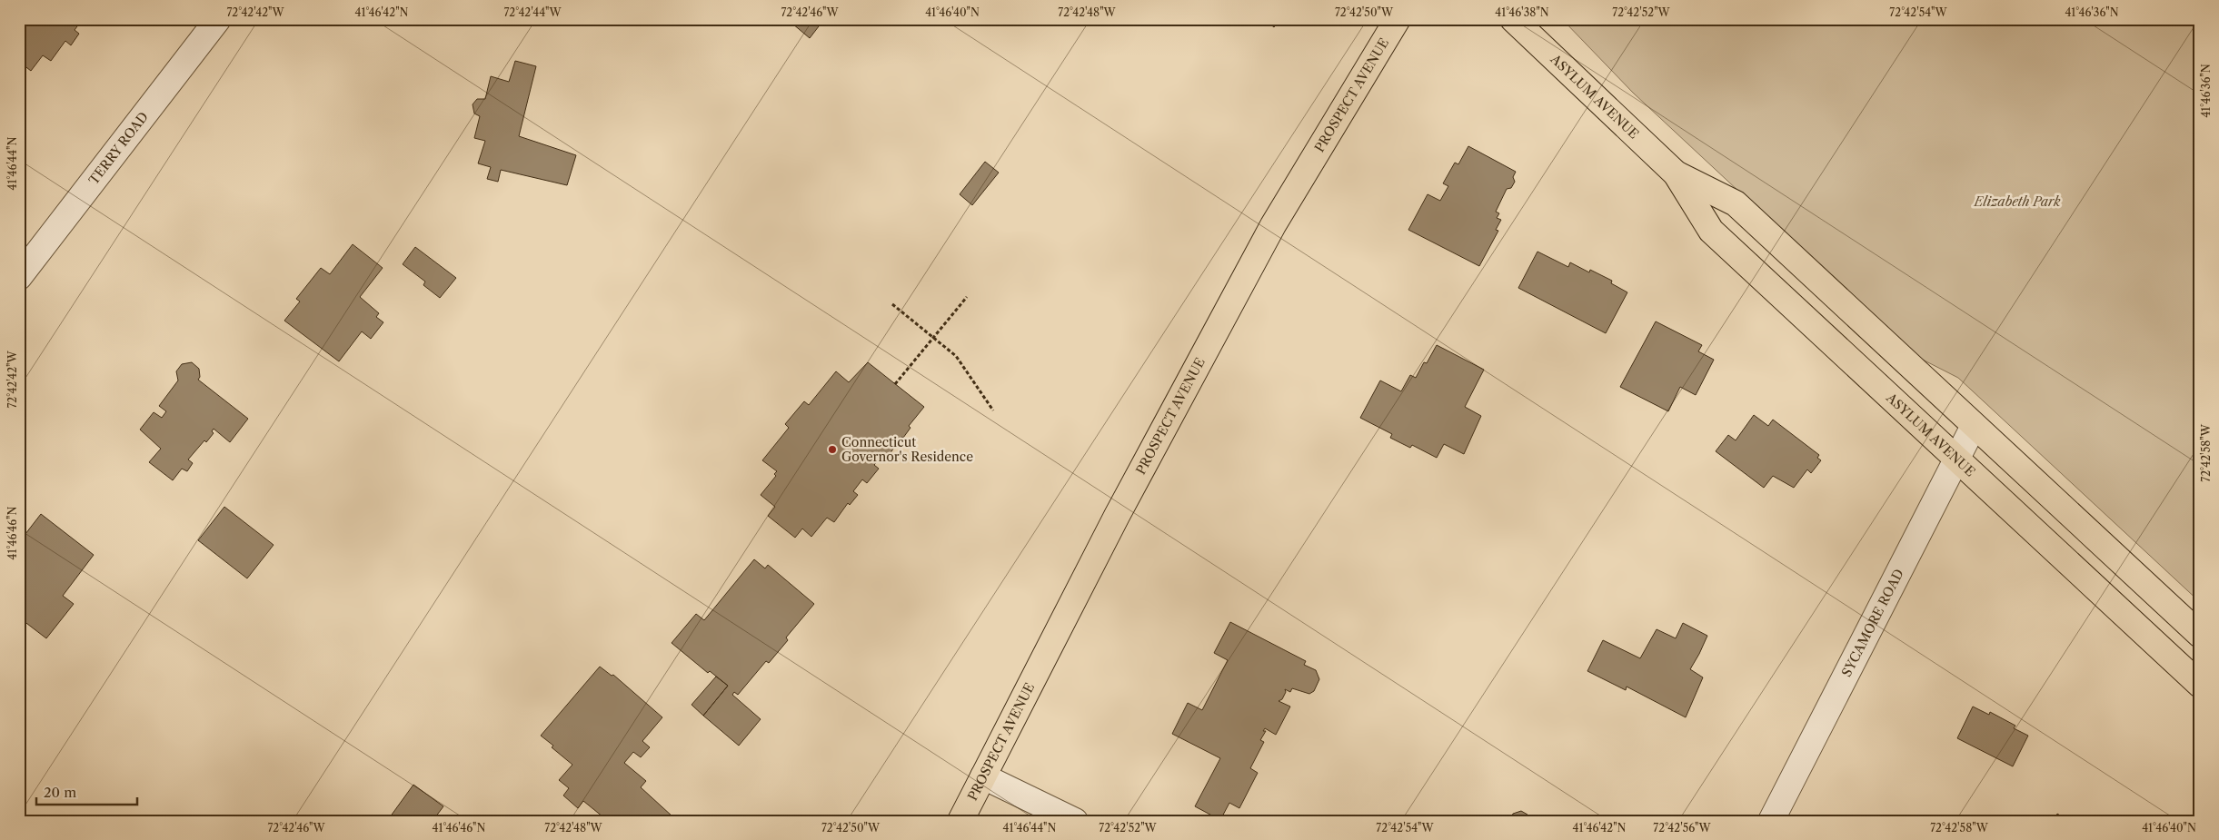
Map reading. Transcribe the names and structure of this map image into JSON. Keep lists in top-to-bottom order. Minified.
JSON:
{"streets":{"main road":["PROSPECT AVENUE","ASYLUM AVENUE"],"street":["TERRY ROAD","SYCAMORE ROAD"]},"crossings":[["ASYLUM AVENUE","SYCAMORE ROAD"]],"parks":["Elizabeth Park"],"places":["Connecticut Governor's Residence"],"scale_bar":"20 m","coordinates":["72°42'42\"W","41°46'42\"N","72°42'44\"W","72°42'46\"W","41°46'40\"N","72°42'48\"W","72°42'50\"W","41°46'38\"N","72°42'52\"W","72°42'54\"W","41°46'36\"N","41°46'44\"N","72°42'58\"W","41°46'46\"N","72°42'56\"W"]}
